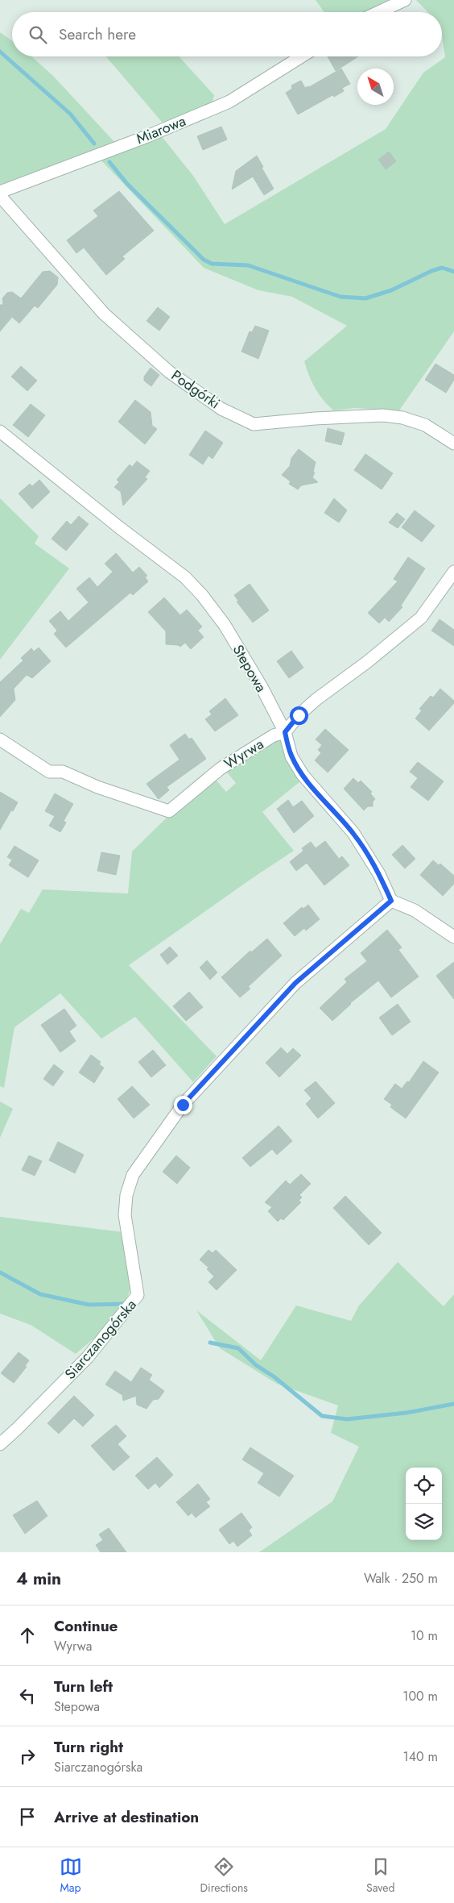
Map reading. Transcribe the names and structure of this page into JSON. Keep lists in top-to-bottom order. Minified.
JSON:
{"streets":{"street":["Miarowa","Podgórki","Stepowa","Wyrwa","Siarczanogórska"]},"crossings":[["Stepowa","Wyrwa"],["Stepowa","Siarczanogórska"]],"north":"top left","page":{"search":"Search here","heading":["4 min","Walk · 250 m"],"list":[["Continue","Wyrwa","10 m"],["Turn left","Stepowa","100 m"],["Turn right","Siarczanogórska","140 m"],"Arrive at destination"],"nav":["Map","Directions","Saved"]}}
